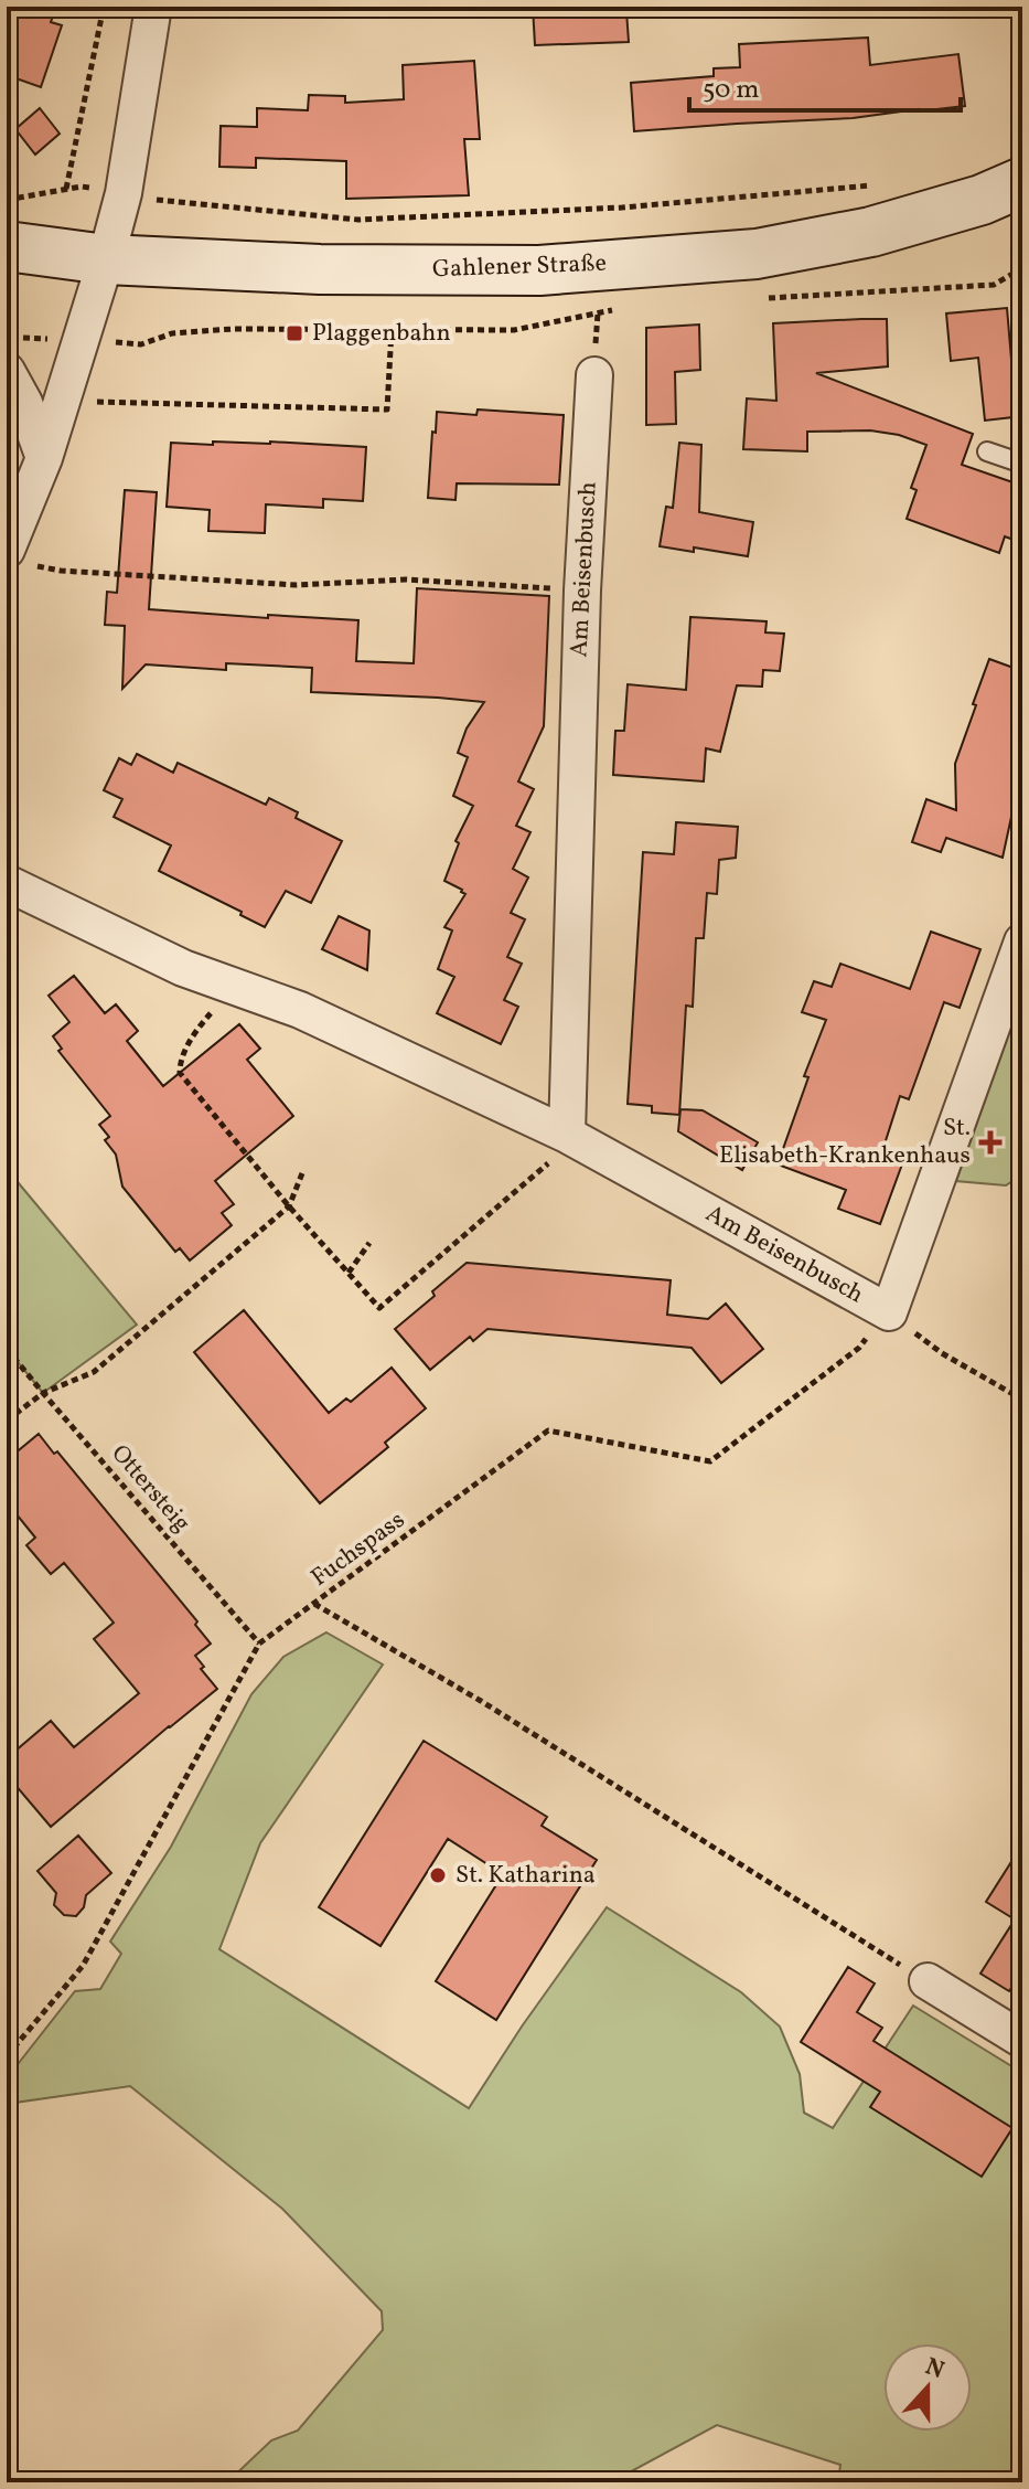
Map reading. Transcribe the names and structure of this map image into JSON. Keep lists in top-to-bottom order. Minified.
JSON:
{"streets":{"main road":["Gahlener Straße"],"street":["Am Beisenbusch"],"path":["Ottersteig","Fuchspass"]},"crossings":[["Am Beisenbusch","Fuchspass"],["Ottersteig","Fuchspass"]],"places":{"transit":["Plaggenbahn"],"health":["St. Elisabeth-Krankenhaus"],"other":["St. Katharina"]},"scale_bar":"50 m","north":"top"}
